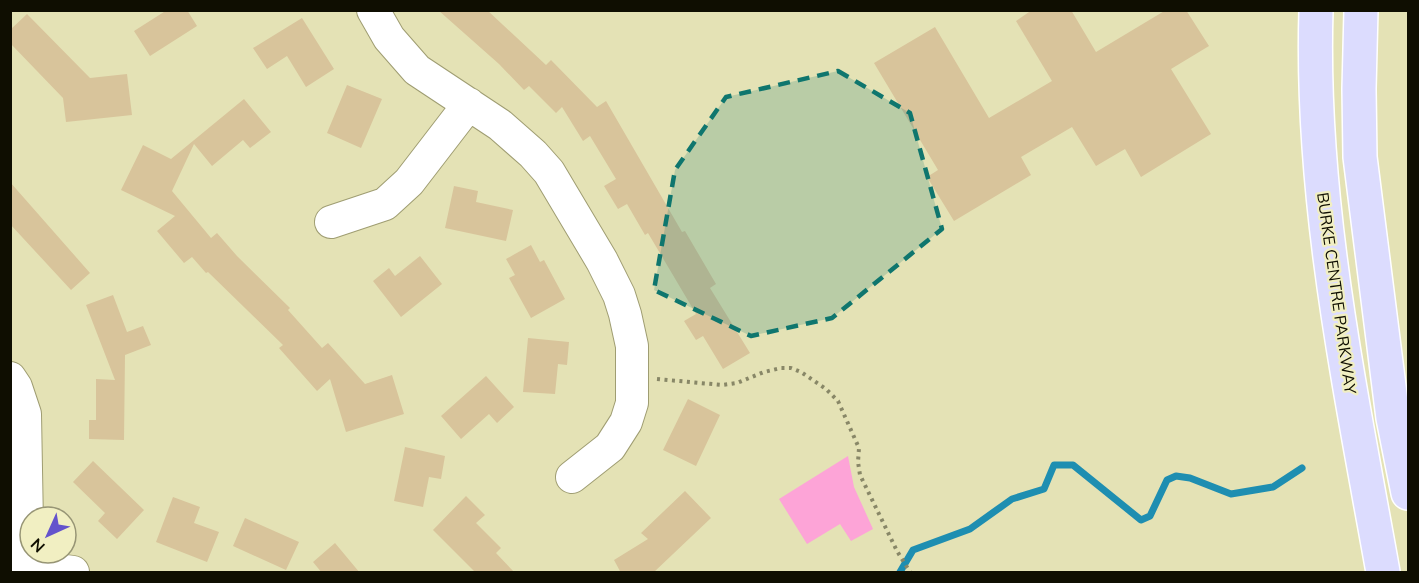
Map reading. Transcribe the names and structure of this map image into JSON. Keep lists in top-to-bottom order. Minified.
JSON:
{"streets":{"main road":["BURKE CENTRE PARKWAY"]},"north":"bottom left"}
